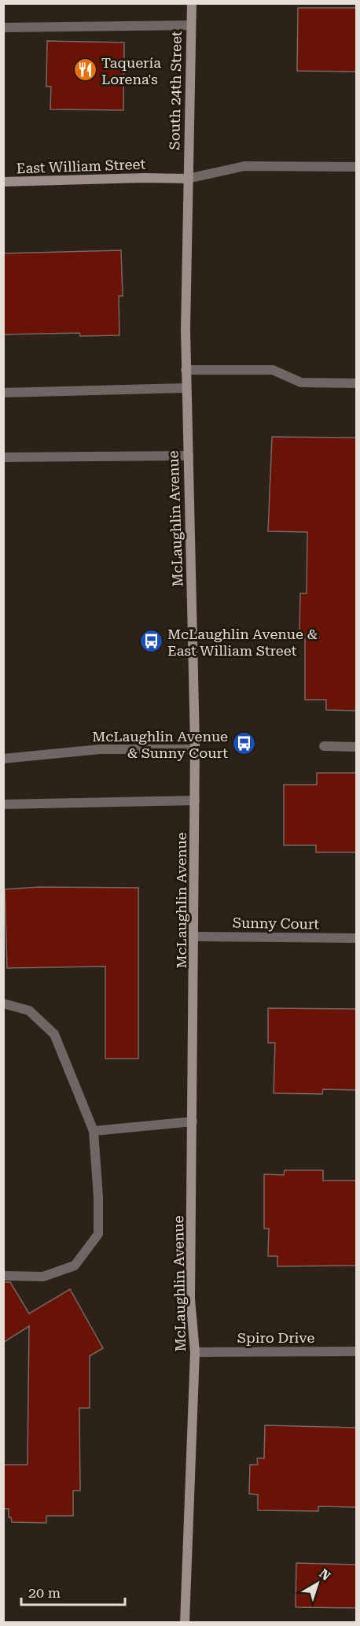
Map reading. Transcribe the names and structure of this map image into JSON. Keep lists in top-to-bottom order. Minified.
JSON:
{"streets":{"main road":["South 24th Street","East William Street","McLaughlin Avenue"],"street":["Sunny Court","Spiro Drive"]},"crossings":[["South 24th Street","East William Street"],["South 24th Street","McLaughlin Avenue"],["East William Street","McLaughlin Avenue"],["McLaughlin Avenue","Sunny Court"],["McLaughlin Avenue","Spiro Drive"]],"places":{"restaurant":["Taquería Lorena's"],"bus stop":["McLaughlin Avenue & East William Street","McLaughlin Avenue & Sunny Court"]},"scale_bar":"20 m","north":"top right"}
